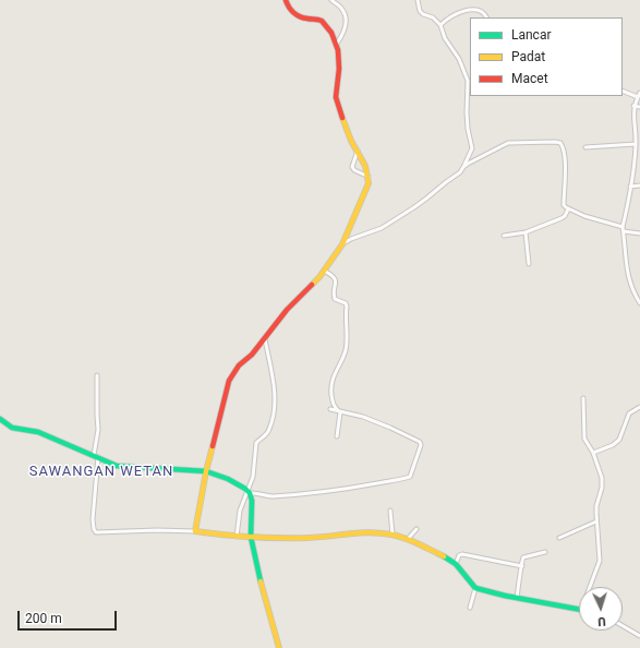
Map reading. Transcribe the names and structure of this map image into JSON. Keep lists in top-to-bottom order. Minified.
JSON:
{"districts":["SAWANGAN WETAN"],"legend":["Lancar","Padat","Macet"],"scale_bar":"200 m","north":"bottom"}
